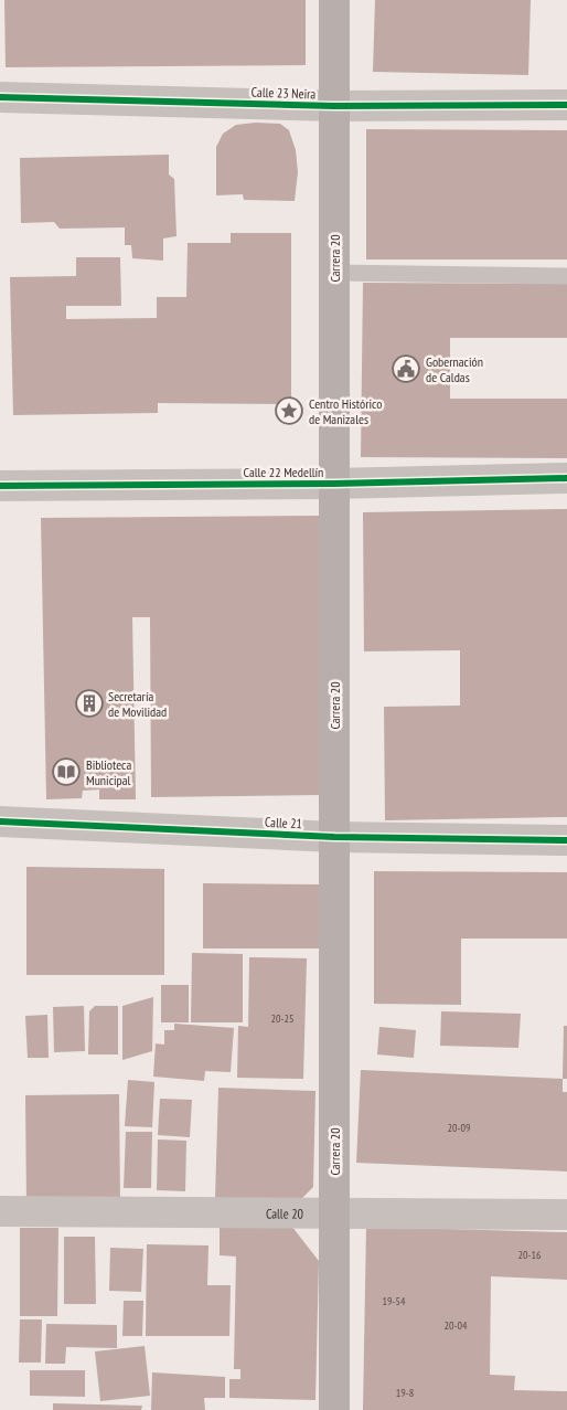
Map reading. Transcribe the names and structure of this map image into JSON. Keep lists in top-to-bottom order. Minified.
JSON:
{"streets":{"main road":["Carrera 20"],"street":["Calle 23 Neira","Calle 22 Medellín","Calle 21","Calle 20"]},"crossings":[["Calle 23 Neira","Carrera 20"],["Carrera 20","Calle 22 Medellín"],["Carrera 20","Calle 21"],["Carrera 20","Calle 20"]],"places":{"public building":["Gobernación de Caldas"],"place":["Centro Histórico de Manizales"],"building":["Secretaría de Movilidad"],"library":["Biblioteca Municipal"]},"house_numbers":["20-25","20-09","20-16","19-54","20-04","19-8"]}
